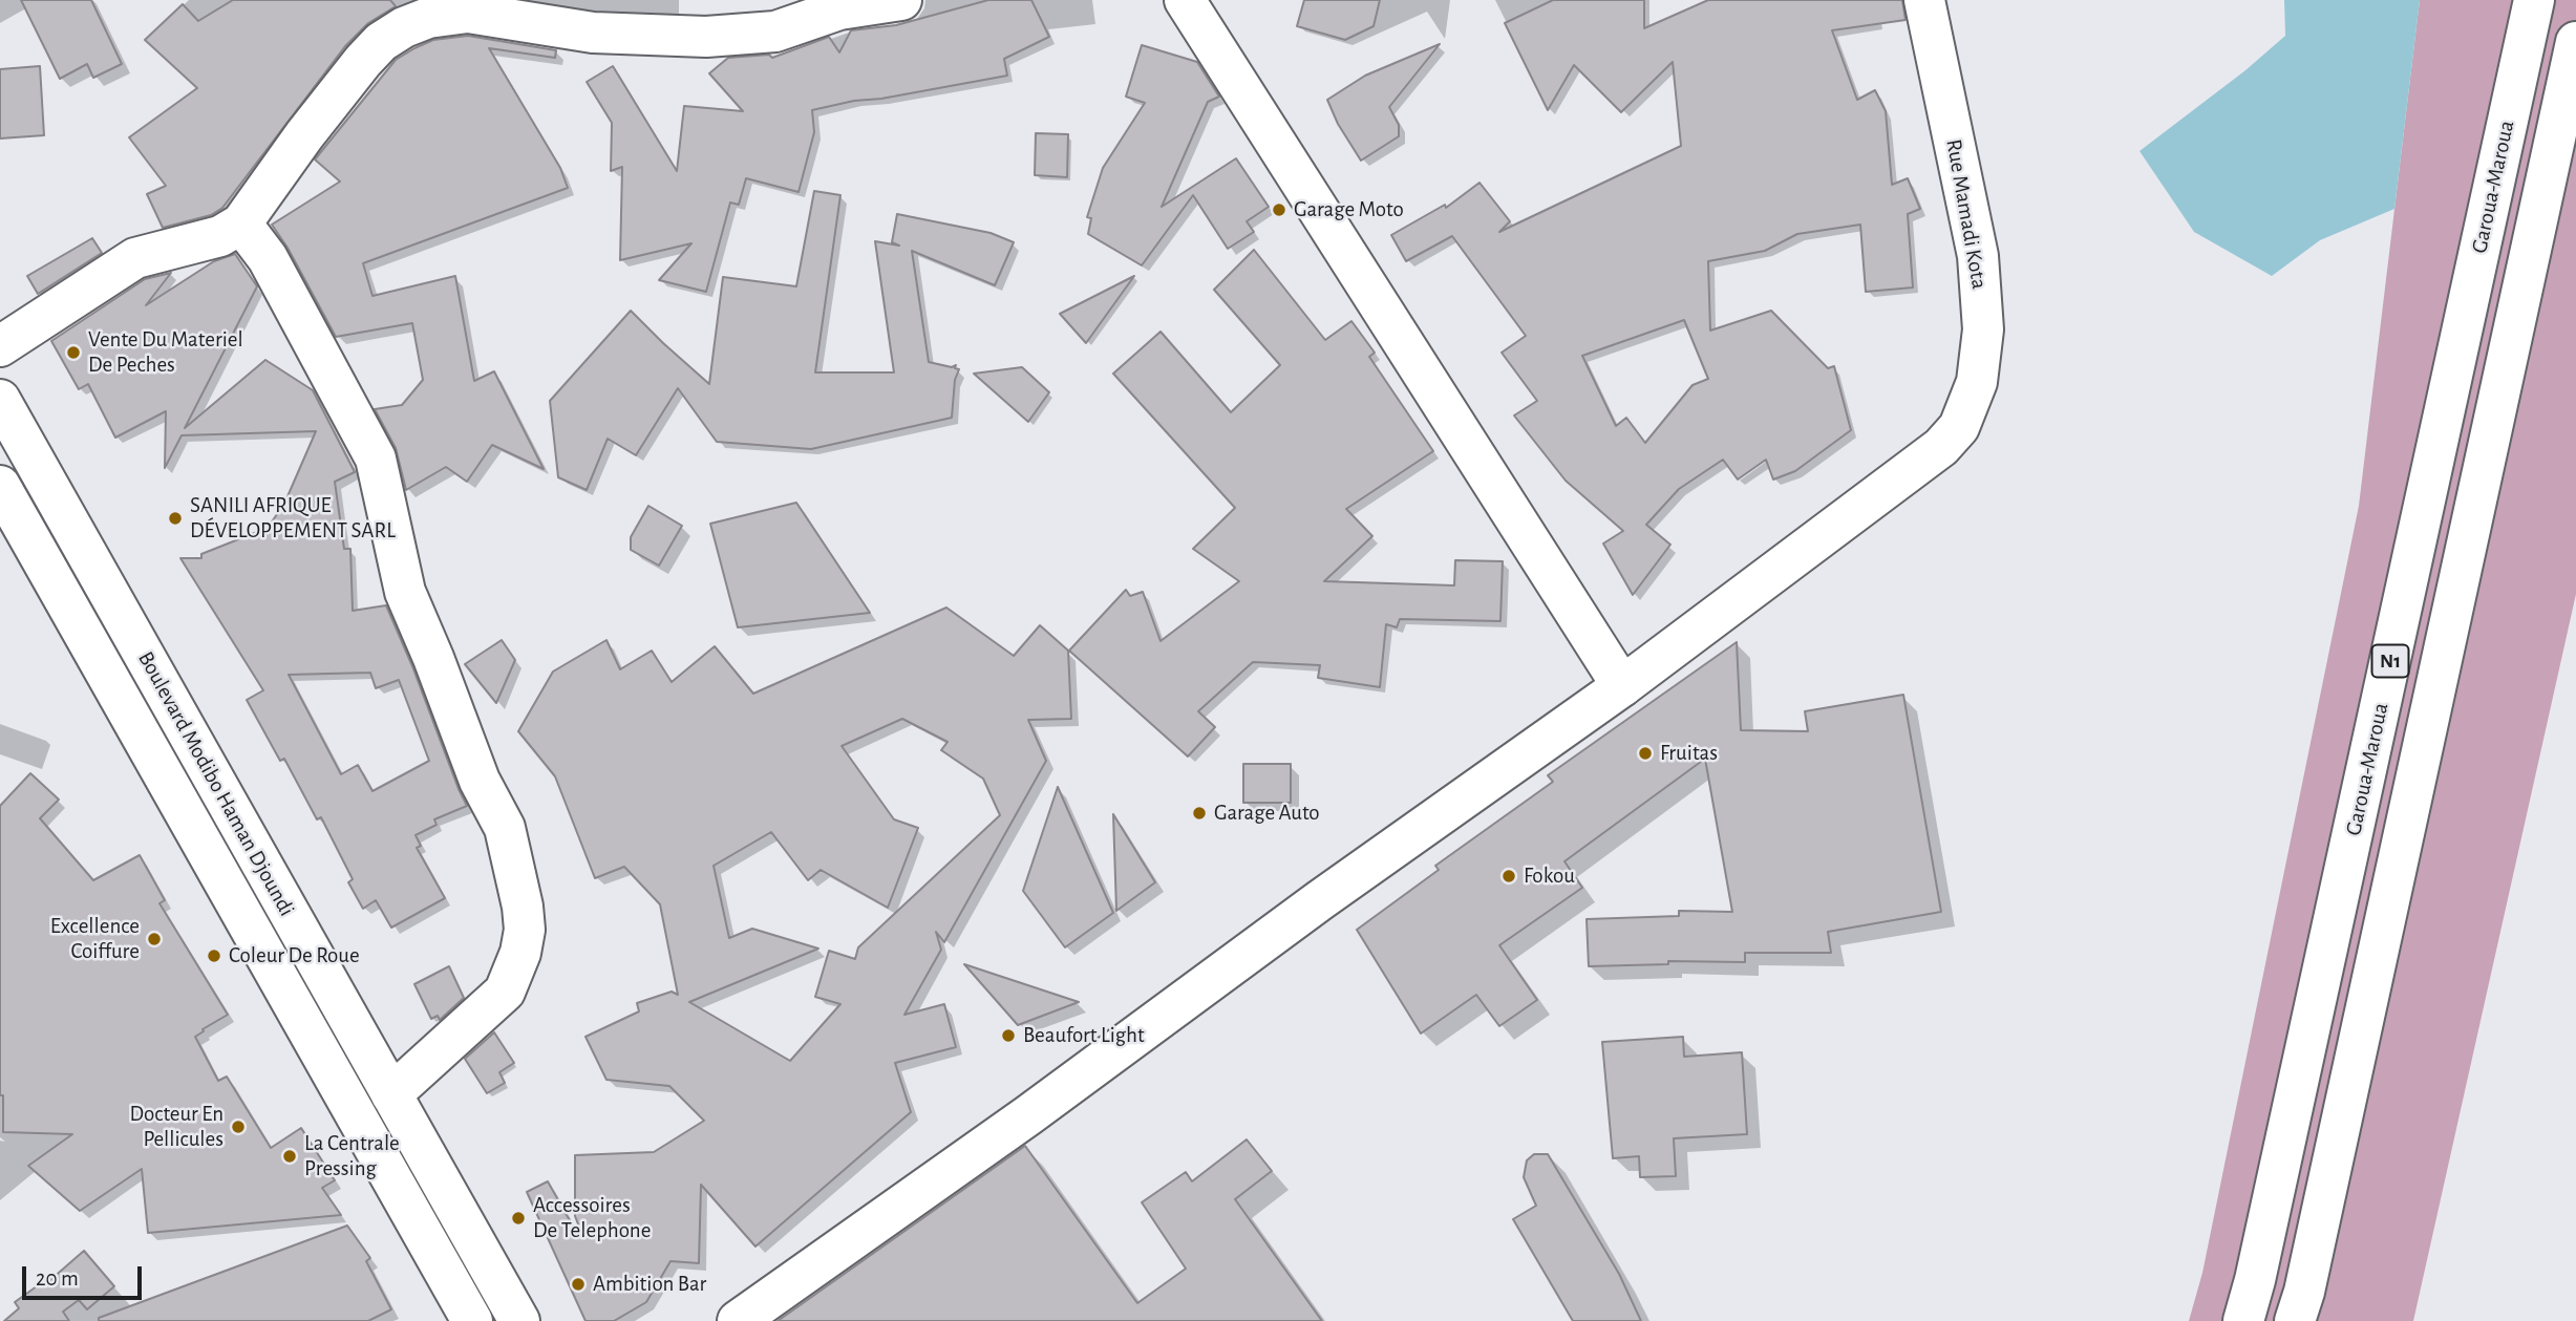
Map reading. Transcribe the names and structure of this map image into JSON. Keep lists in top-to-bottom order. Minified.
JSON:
{"streets":{"main road":["Garoua-Maroua","Rue Mamadi Kota","N1","Boulevard Modibo Haman Djoundi"]},"places":["Garage Moto","Vente Du Materiel De Peches","SANILI AFRIQUE DÉVELOPPEMENT SARL","Fruitas","Garage Auto","Fokou","Excellence Coiffure","Coleur De Roue","Beaufort Light","Docteur En Pellicules","La Centrale Pressing","Accessoires De Telephone","Ambition Bar"],"scale_bar":"20 m"}
